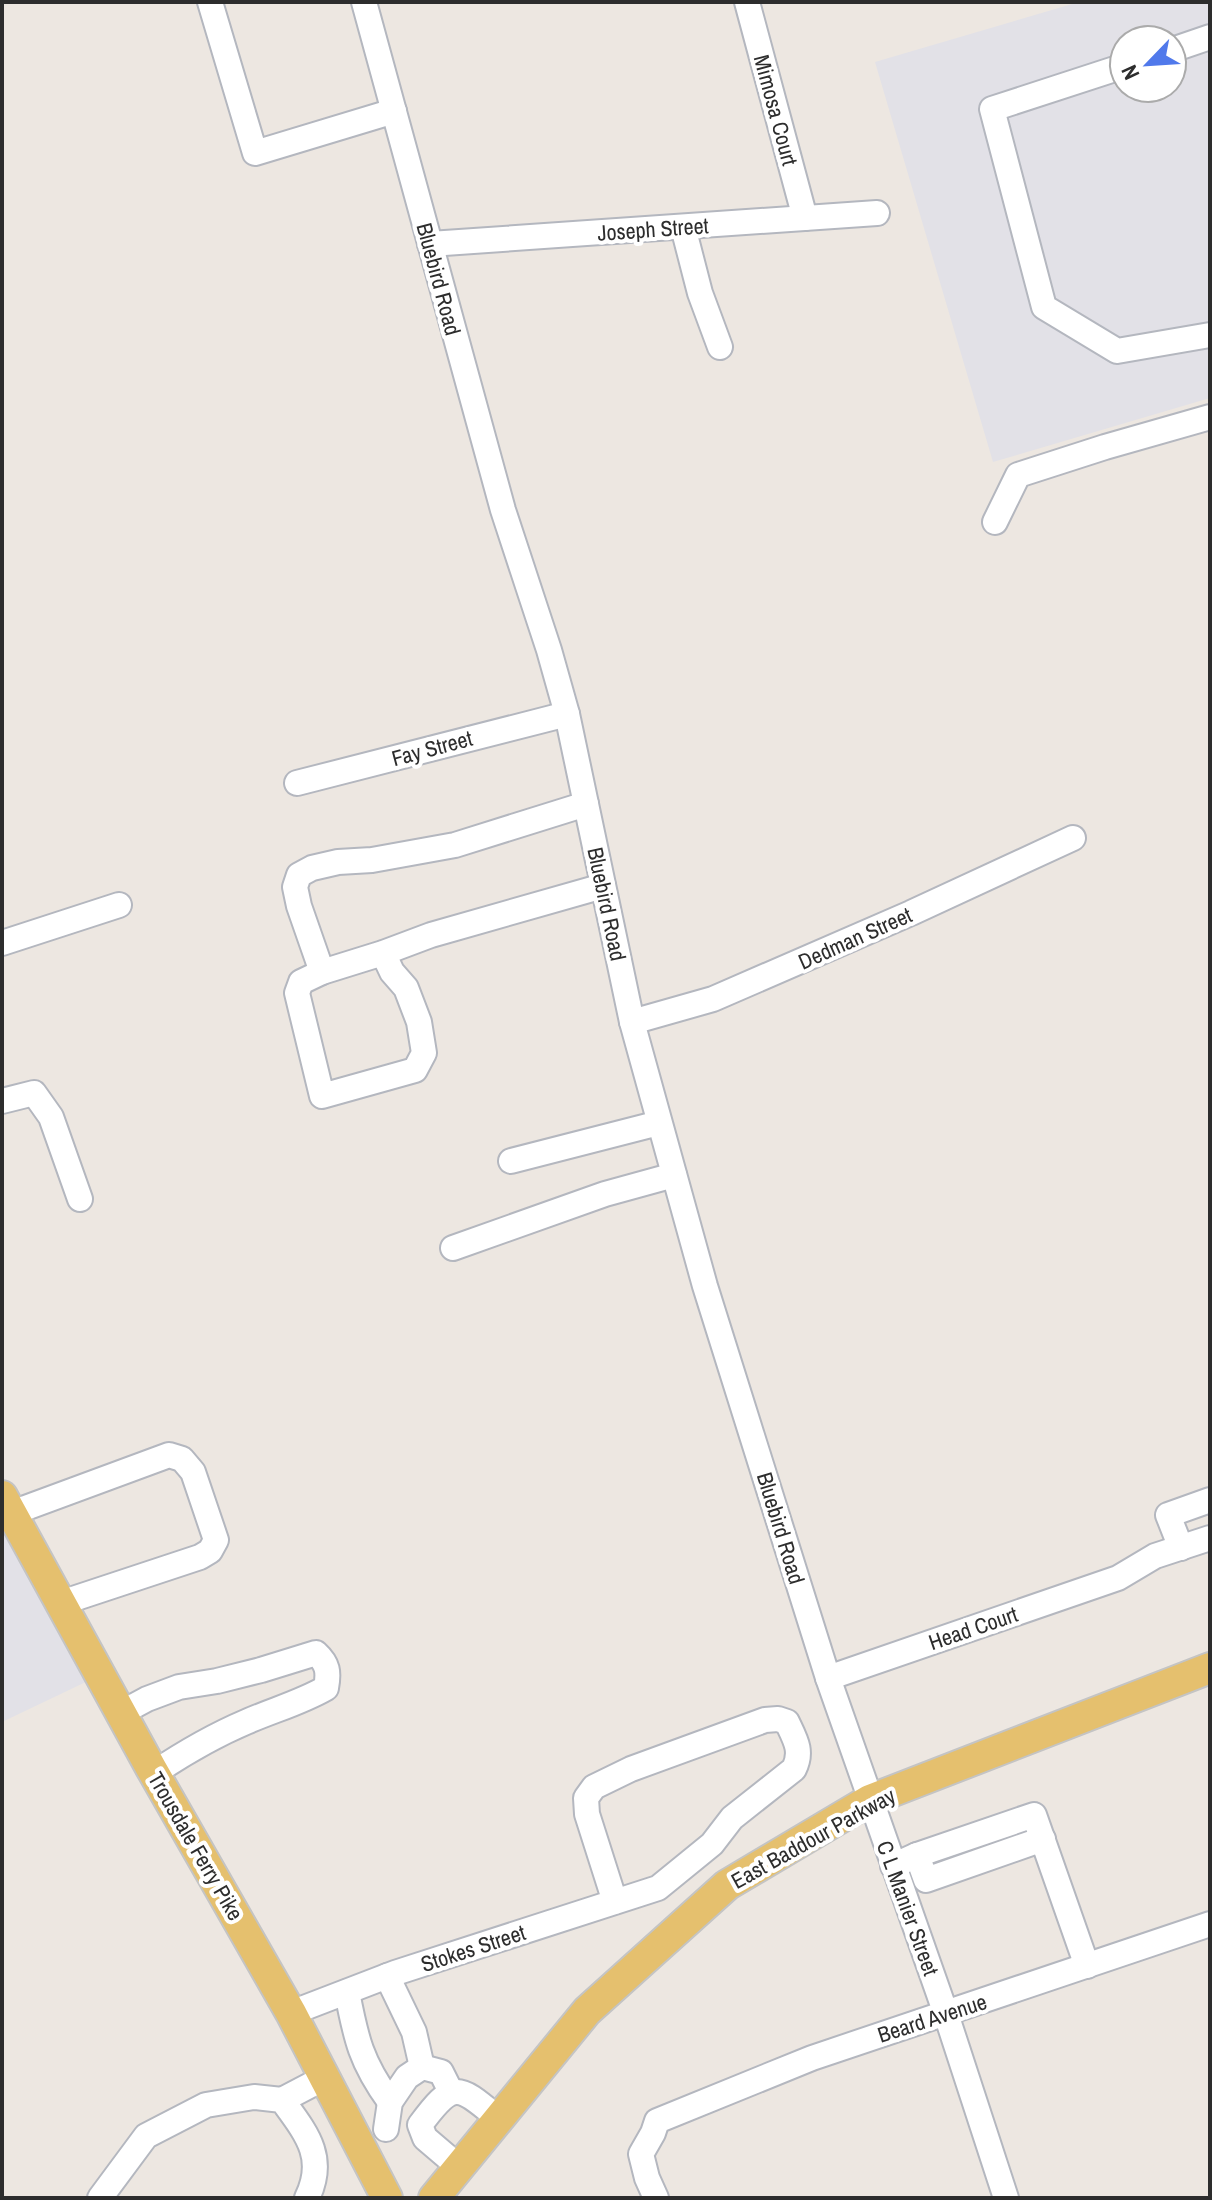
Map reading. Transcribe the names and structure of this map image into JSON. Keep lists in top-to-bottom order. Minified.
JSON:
{"streets":{"main road":["East Baddour Parkway","Trousdale Ferry Pike"],"street":["Mimosa Court","Joseph Street","Bluebird Road","Fay Street","Dedman Street","Head Court","C L Manier Street","Stokes Street","Beard Avenue"]},"crossings":[["Mimosa Court","Joseph Street"],["Joseph Street","Bluebird Road"],["Bluebird Road","Fay Street"],["Bluebird Road","Dedman Street"],["Bluebird Road","Head Court"],["Bluebird Road","East Baddour Parkway"],["Bluebird Road","C L Manier Street"],["East Baddour Parkway","C L Manier Street"],["Trousdale Ferry Pike","Stokes Street"],["C L Manier Street","Beard Avenue"]],"north":"bottom left"}
